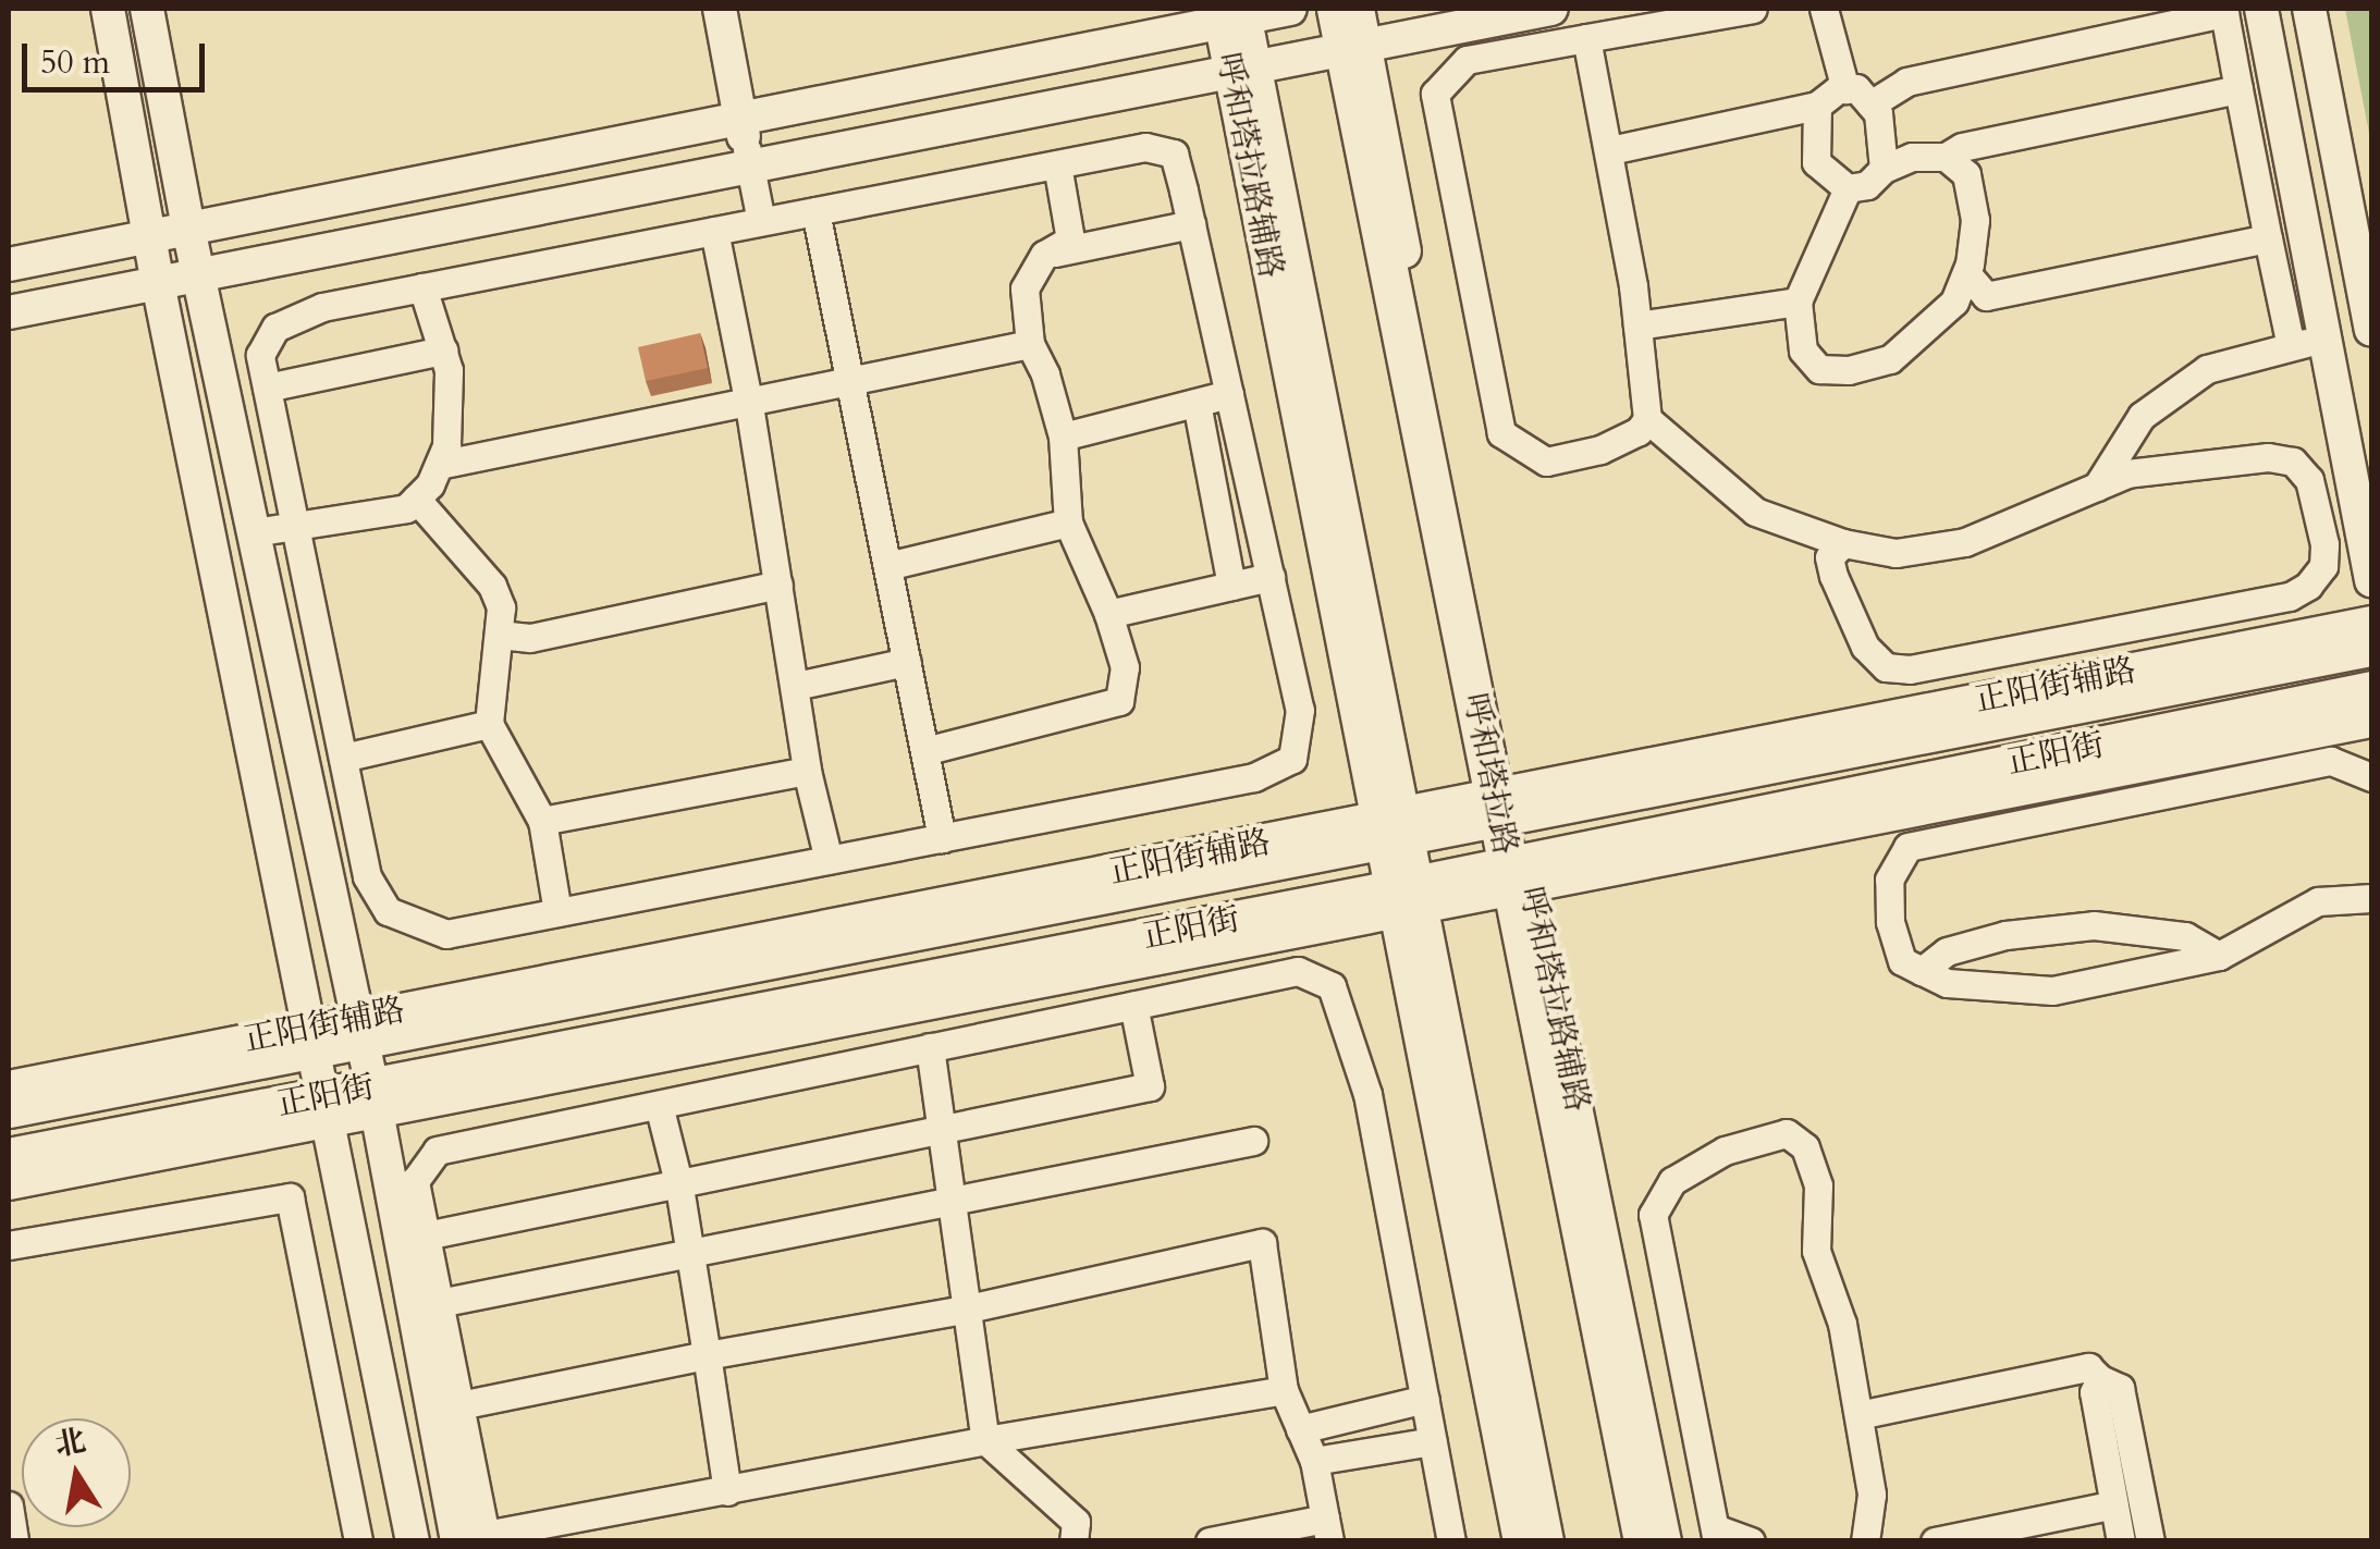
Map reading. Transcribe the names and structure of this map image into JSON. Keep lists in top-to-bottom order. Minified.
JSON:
{"streets":{"main road":["正阳街","呼和塔拉路"],"street":["呼和塔拉路辅路","正阳街辅路"]},"crossings":[["呼和塔拉路辅路","正阳街"],["呼和塔拉路辅路","呼和塔拉路"],["正阳街辅路","呼和塔拉路"],["正阳街","呼和塔拉路"]],"scale_bar":"50 m","north":"top"}
